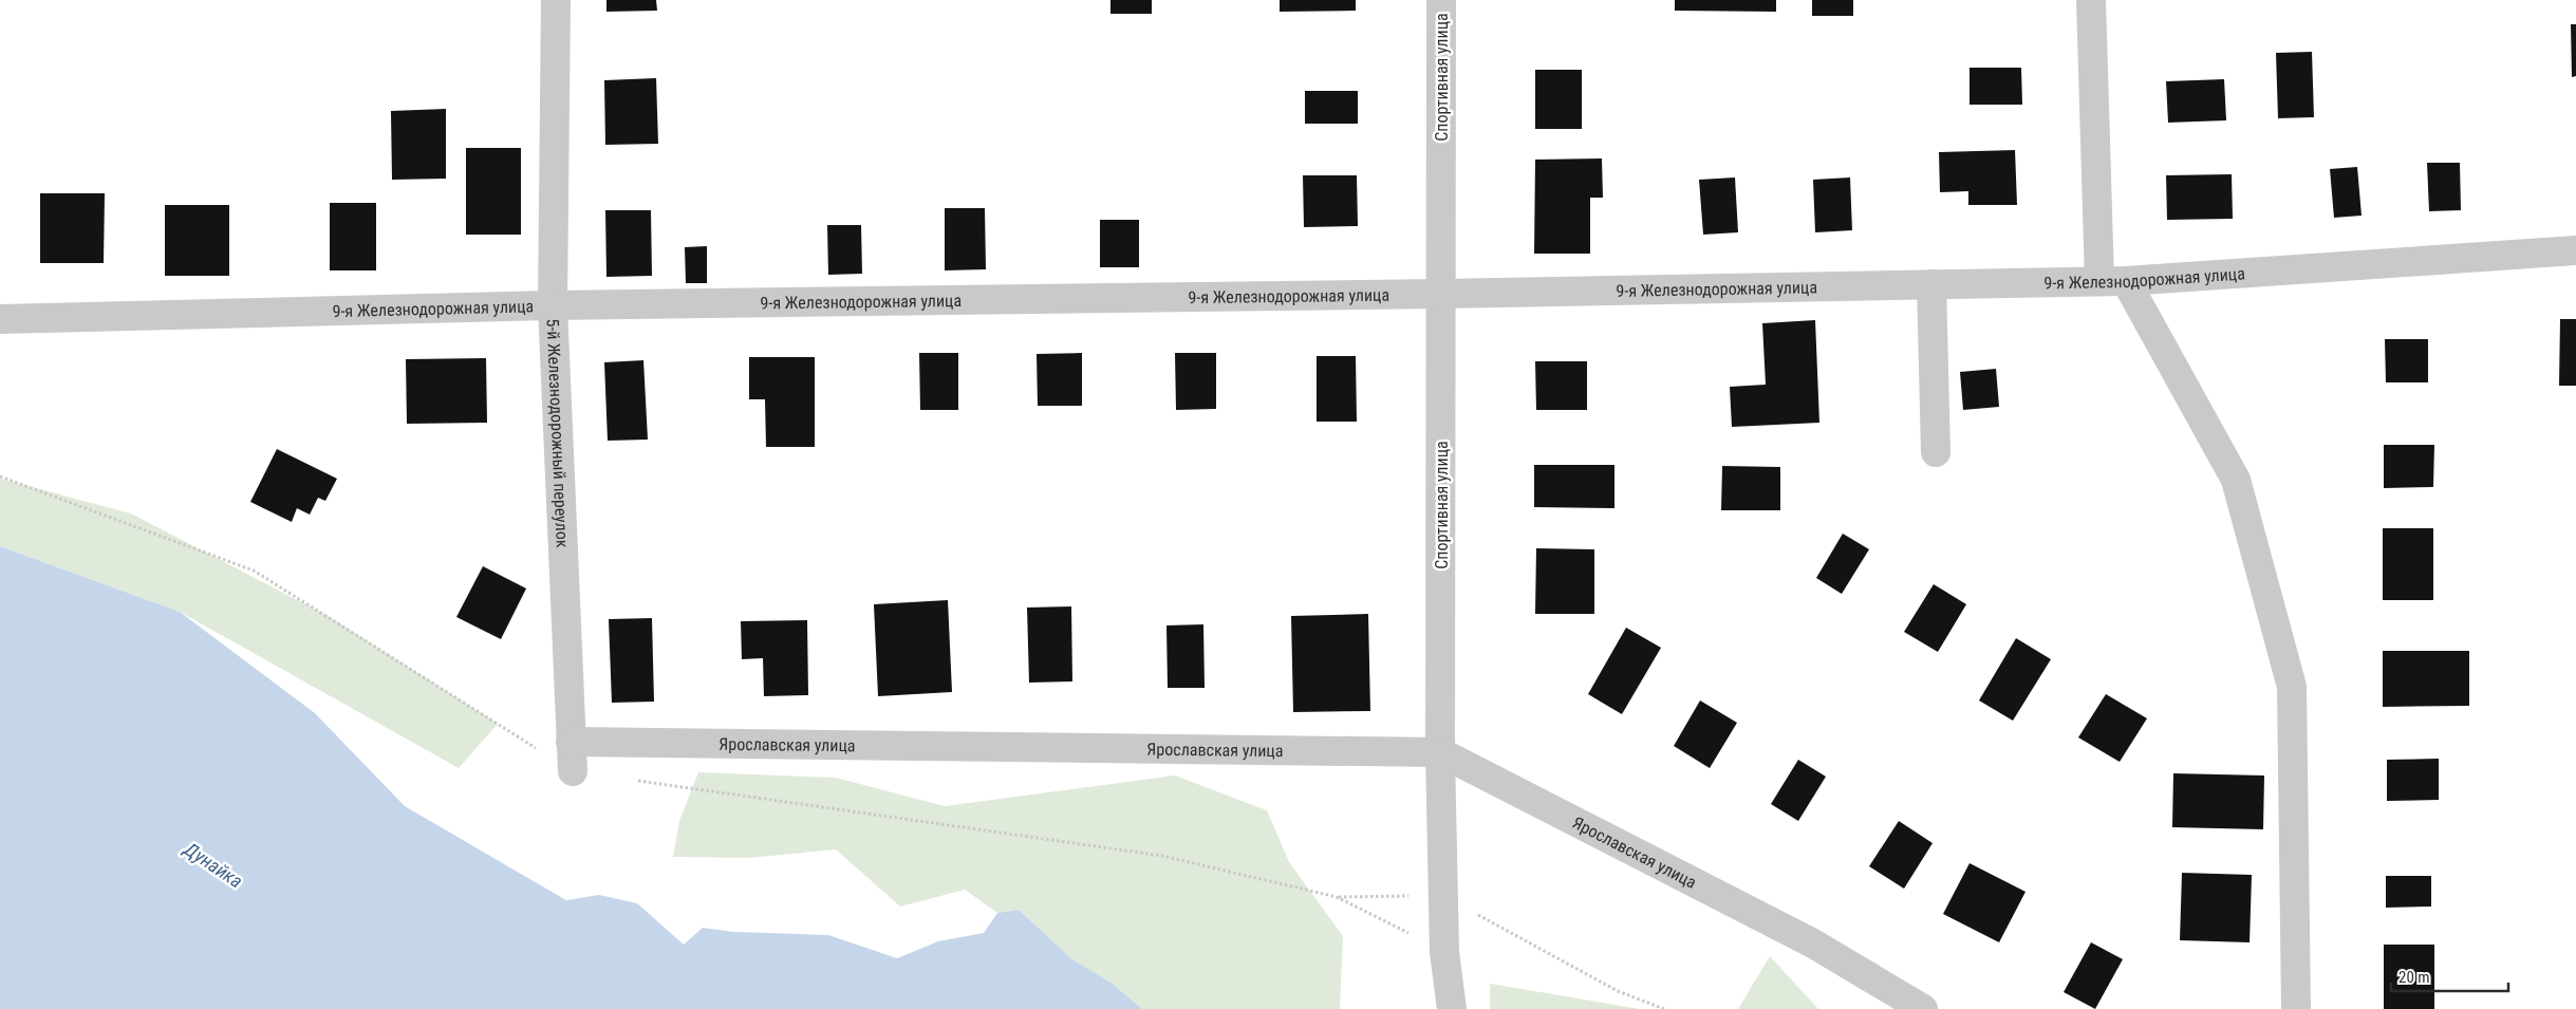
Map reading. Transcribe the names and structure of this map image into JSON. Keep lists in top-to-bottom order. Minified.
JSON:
{"streets":{"street":["Спортивная улица","9-я Железнодорожная улица","5-й Железнодорожный переулок","Ярославская улица"]},"crossings":[["Спортивная улица","9-я Железнодорожная улица"],["Спортивная улица","Ярославская улица"],["9-я Железнодорожная улица","5-й Железнодорожный переулок"],["5-й Железнодорожный переулок","Ярославская улица"]],"water":["Дунайка"],"scale_bar":"20 m"}
